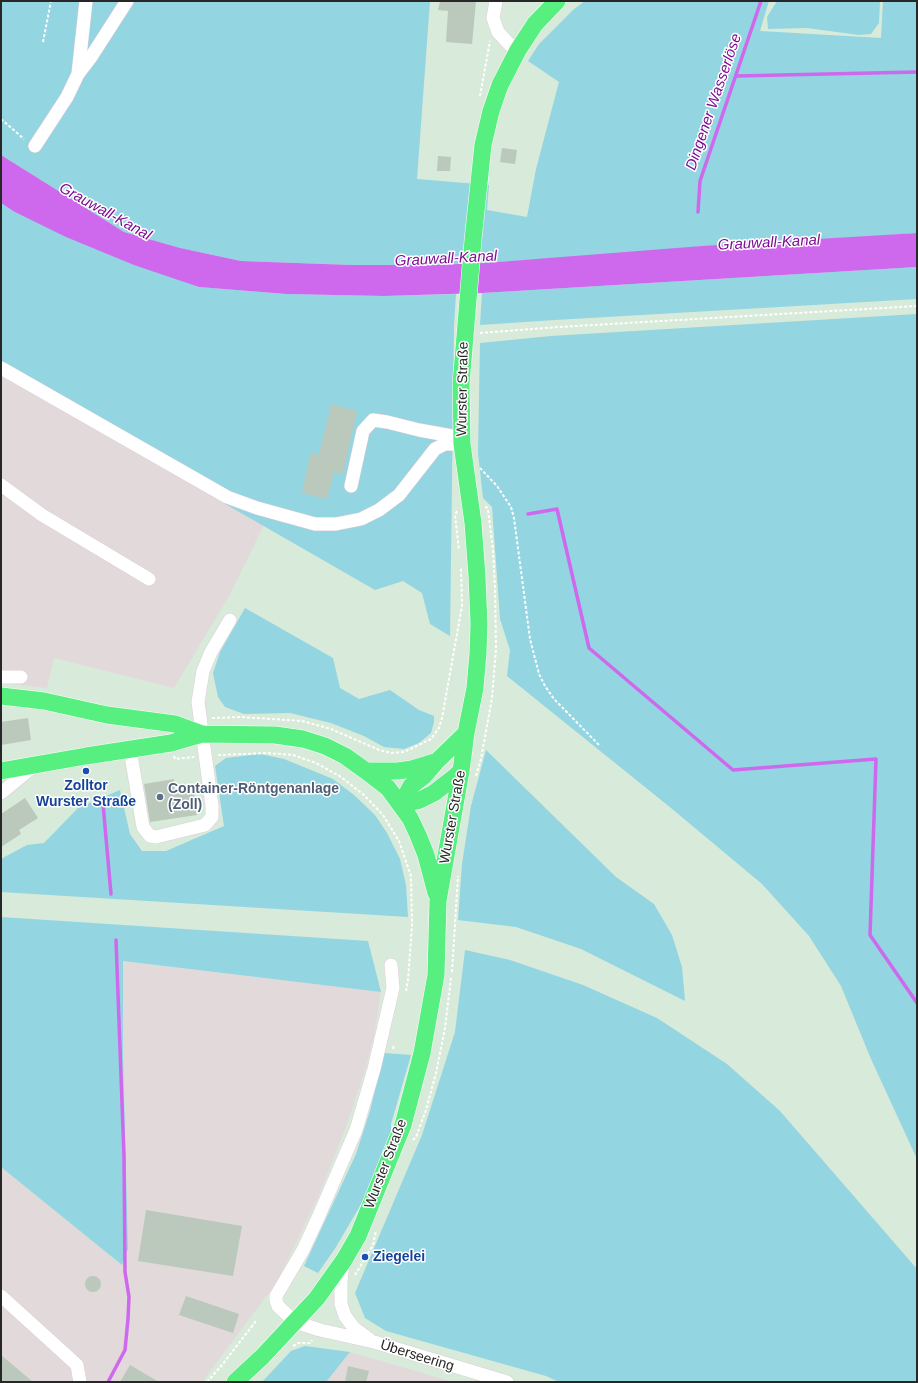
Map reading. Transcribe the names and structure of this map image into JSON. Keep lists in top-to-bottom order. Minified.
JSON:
{"streets":{"main road":["Wurster Straße"],"street":["Überseering"]},"crossings":[["Wurster Straße","Überseering"]],"water":["Dingener Wasserlöse","Grauwall-Kanal"],"places":["Zolltor Wurster Straße","Container-Röntgenanlage (Zoll)","Ziegelei"]}
